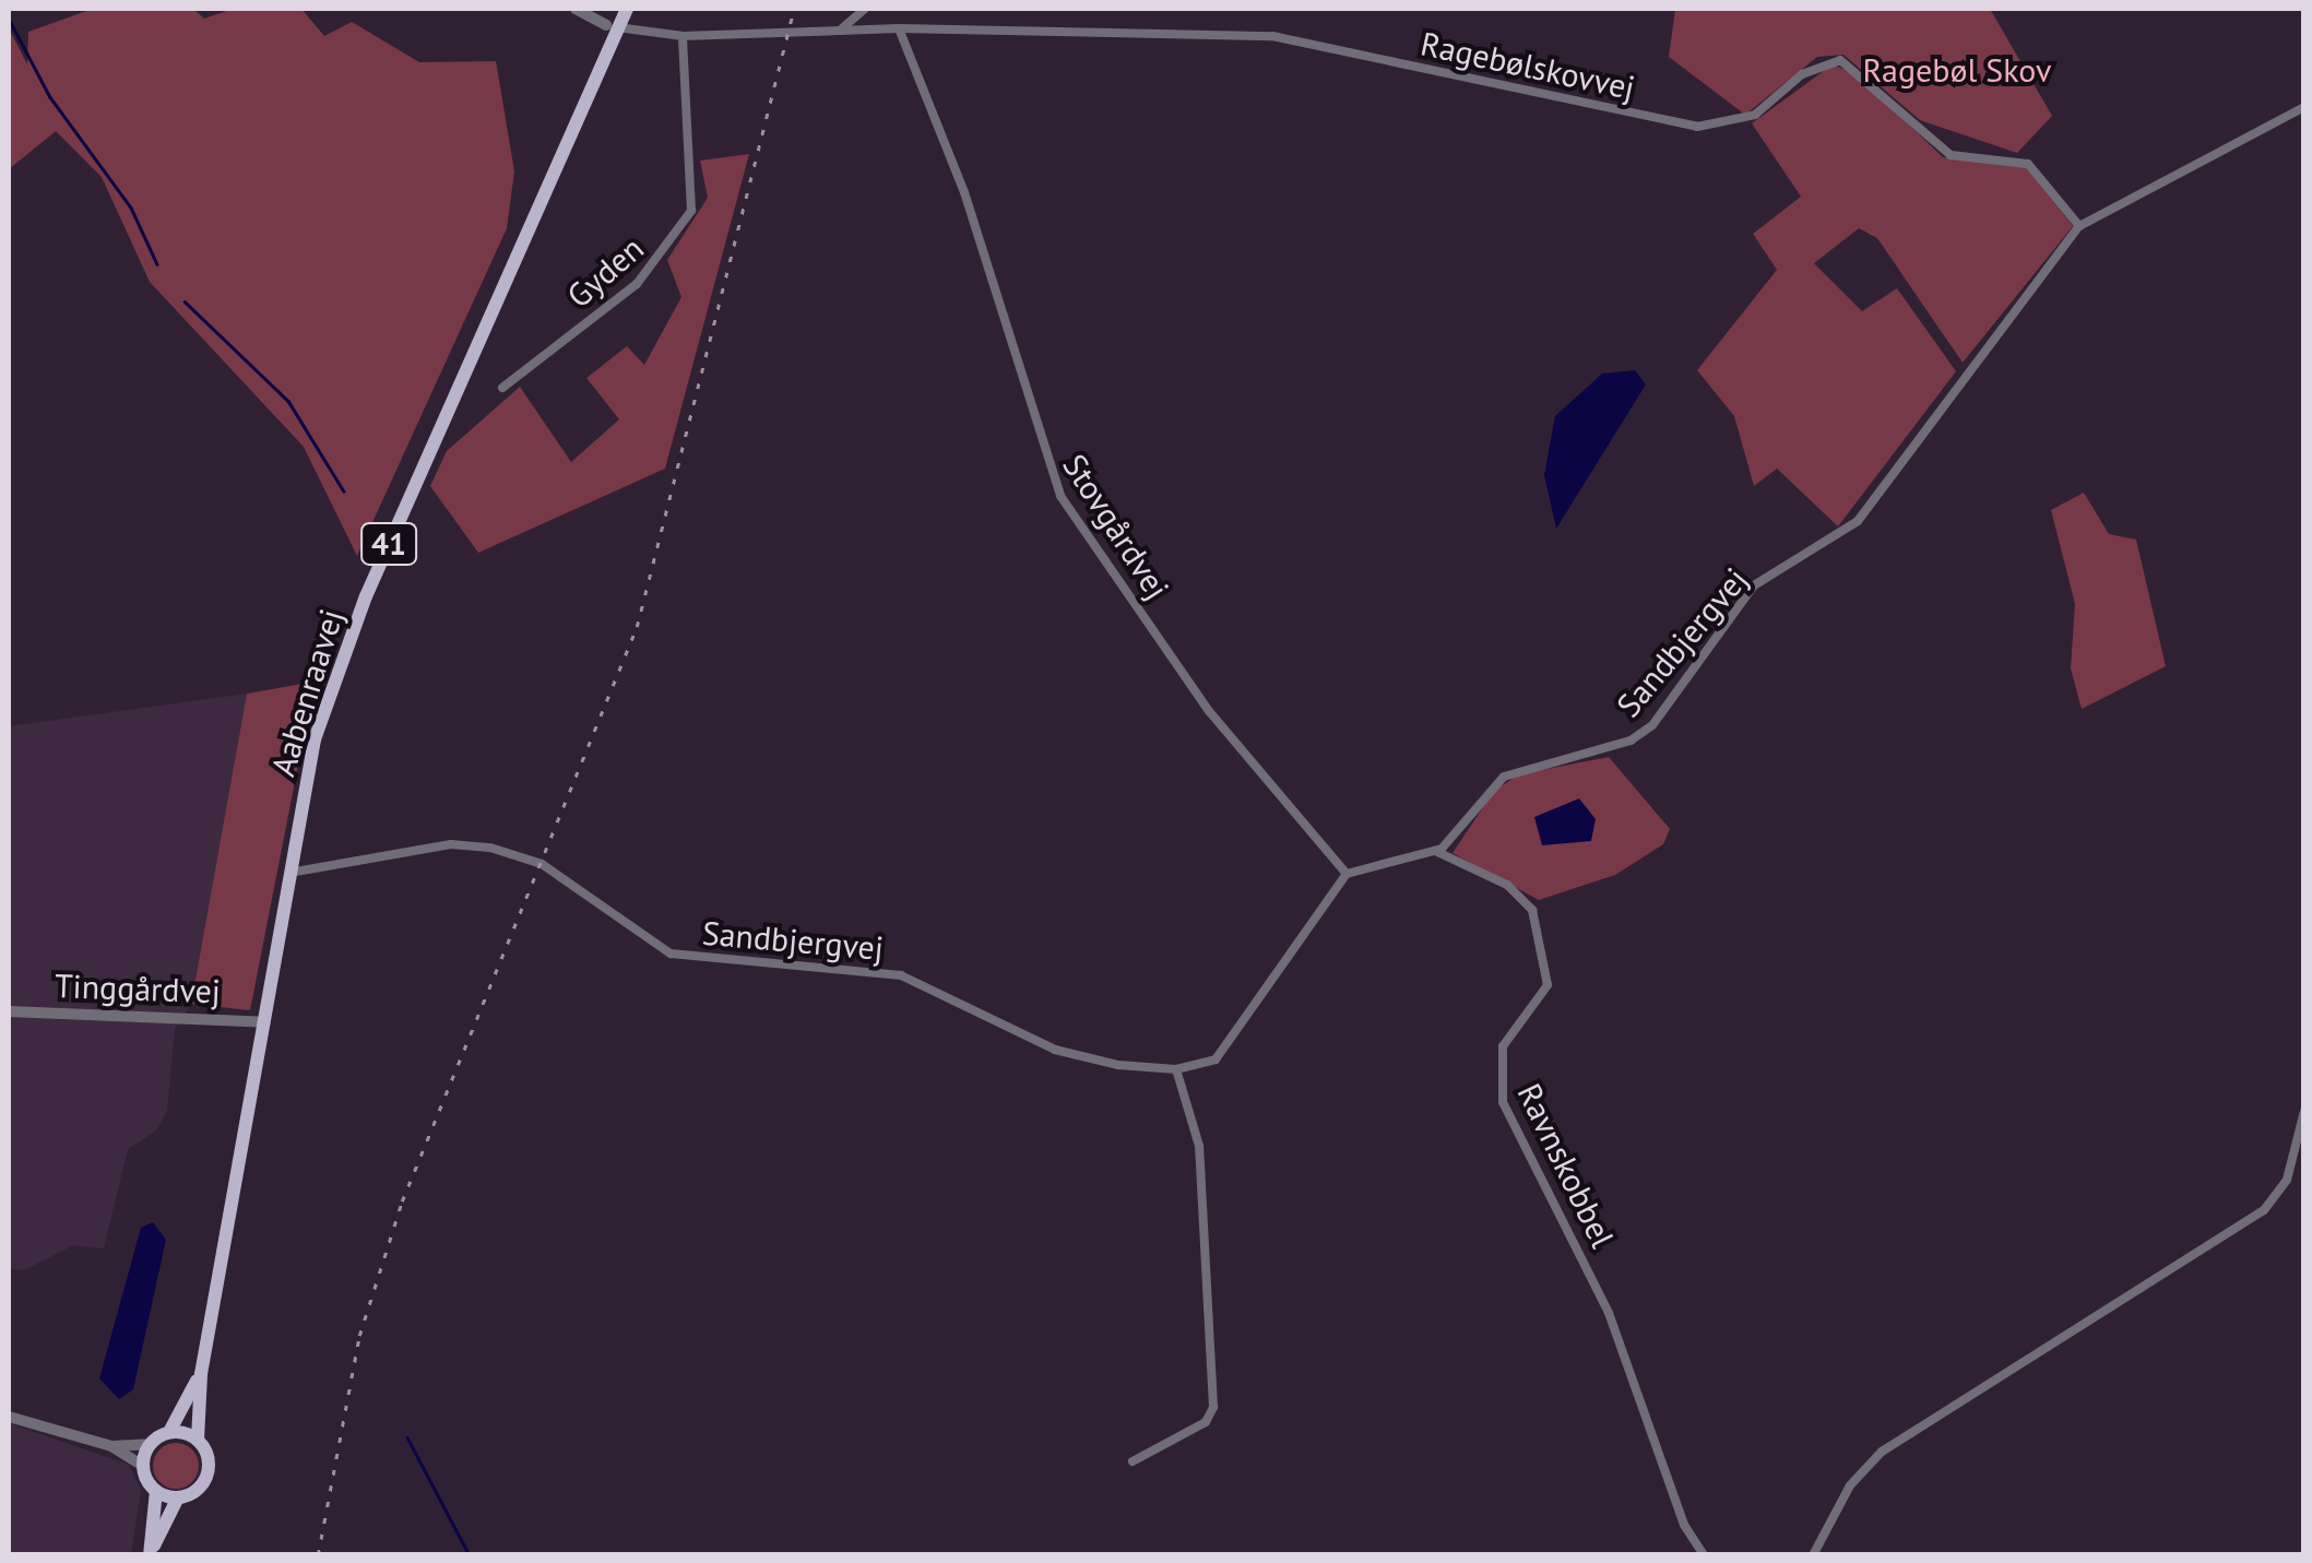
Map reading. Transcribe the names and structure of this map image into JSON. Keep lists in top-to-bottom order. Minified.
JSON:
{"streets":{"main road":["41","Aabenraavej"],"street":["Ragebølskovvej","Gyden","Stovgårdvej","Sandbjergvej","Tinggårdvej","Ravnskobbel"]},"crossings":[["Ragebølskovvej","Gyden"],["Ragebølskovvej","Stovgårdvej"],["Ragebølskovvej","Sandbjergvej"],["Ragebølskovvej","Aabenraavej"],["Stovgårdvej","Sandbjergvej"],["41","Aabenraavej"],["Sandbjergvej","Aabenraavej"],["Sandbjergvej","Ravnskobbel"],["Aabenraavej","Tinggårdvej"]],"parks":["Ragebøl Skov"]}
